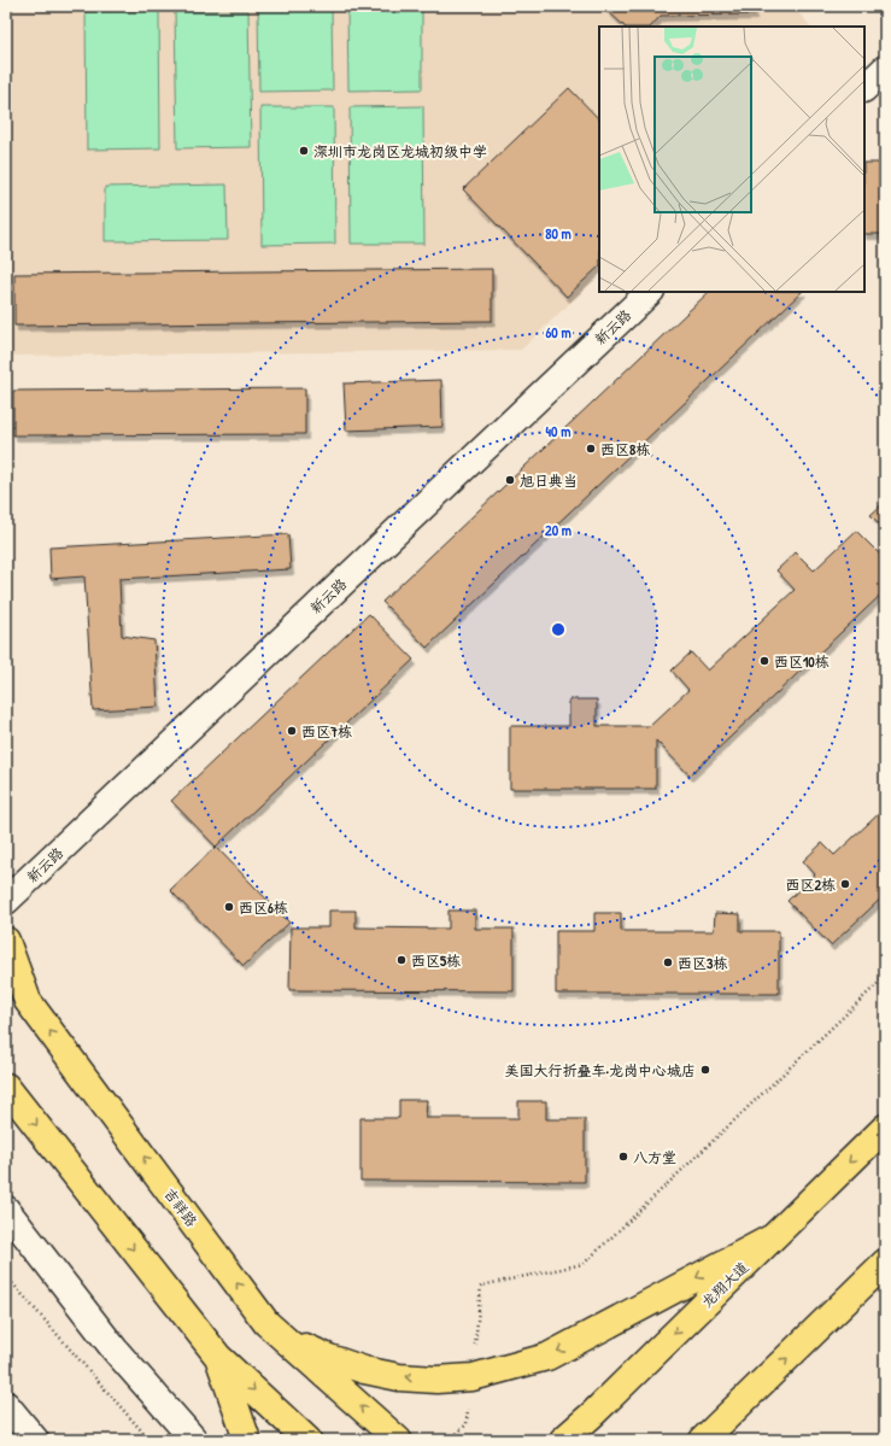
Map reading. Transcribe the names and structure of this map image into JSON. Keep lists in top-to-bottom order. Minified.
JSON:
{"streets":{"main road":["吉祥路","龙翔大道"],"street":["新云路"]},"places":["深圳市龙岗区龙城初级中学","西区8栋","旭日典当","西区10栋","西区7栋","西区2栋","西区6栋","西区5栋","西区3栋","美国大行折叠车·龙岗中心城店","八方堂"],"rings":["80 m","60 m","40 m","20 m"]}
